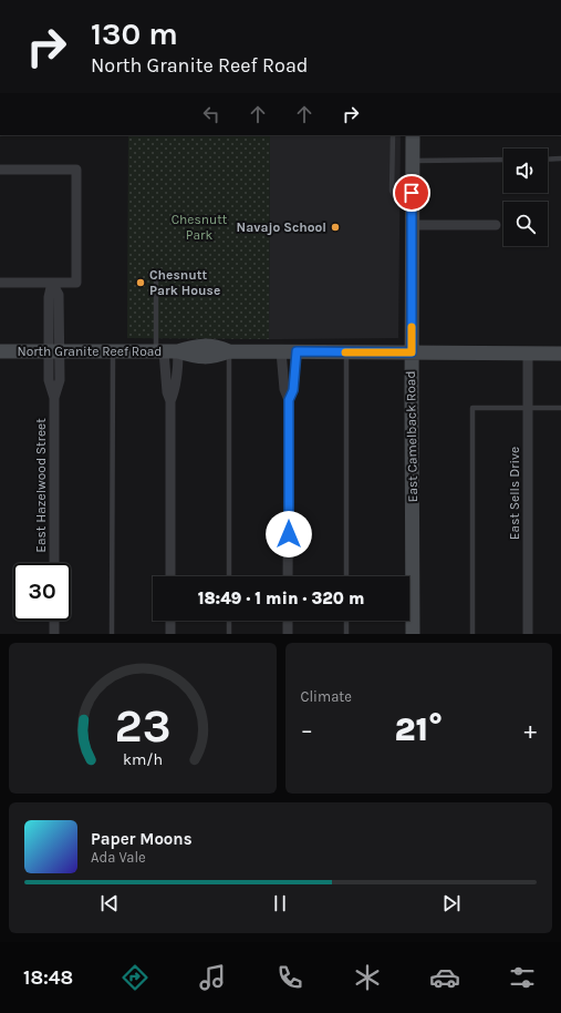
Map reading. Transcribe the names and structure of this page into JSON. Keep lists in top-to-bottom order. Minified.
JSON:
{"streets":{"street":["North Granite Reef Road","East Camelback Road","East Hazelwood Street","East Sells Drive"]},"crossings":[["North Granite Reef Road","East Camelback Road"],["North Granite Reef Road","East Hazelwood Street"],["North Granite Reef Road","East Sells Drive"]],"parks":["Chesnutt Park"],"places":["Navajo School","Chesnutt Park House"],"page":{"turn":["130 m","North Granite Reef Road"],"limit":"30","trip":"18:49 · 1 min · 320 m","tile":"Climate","heat":["−","21°","+"],"song":["Paper Moons","Ada Vale"],"tabs":"18:48","gauge":["23","km/h"]}}
